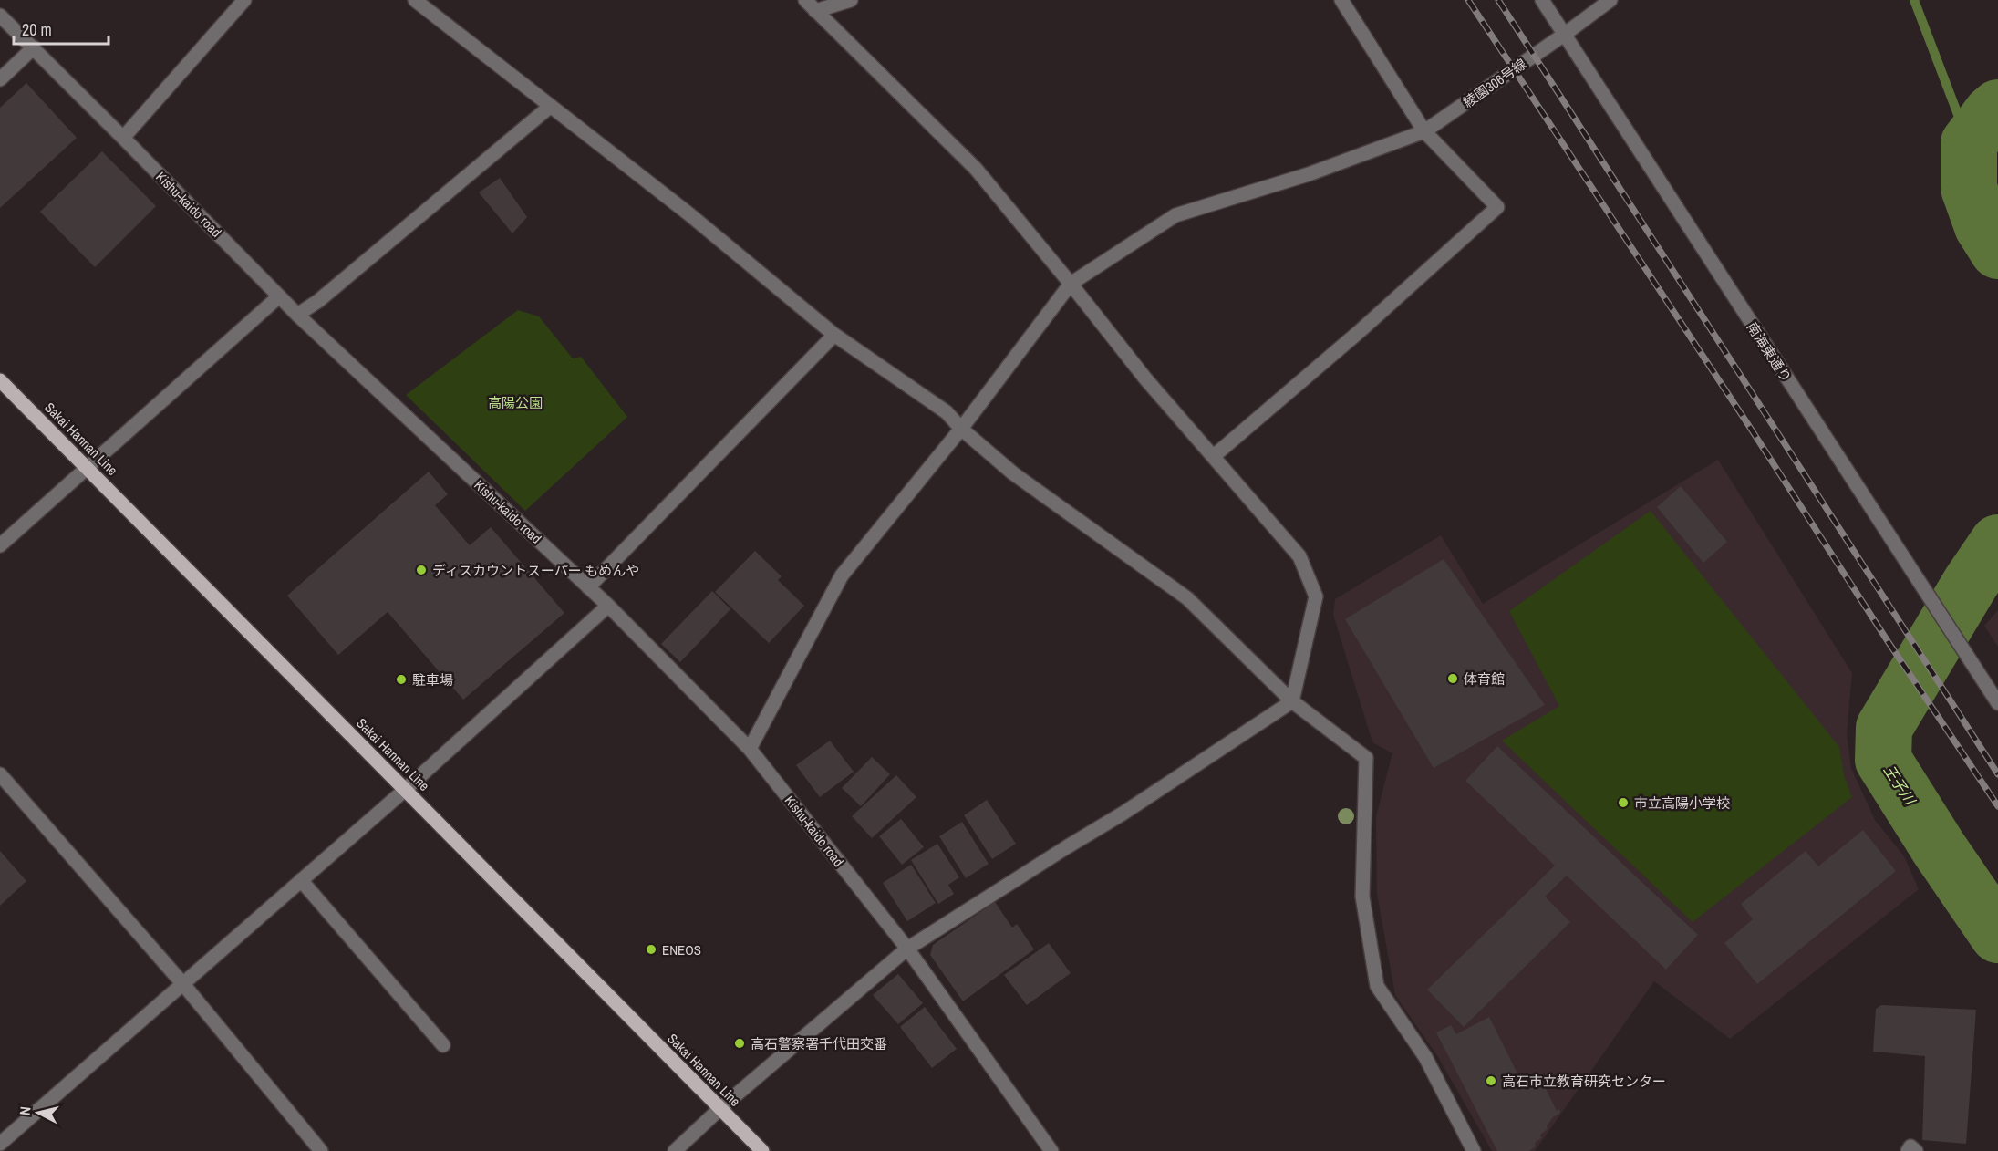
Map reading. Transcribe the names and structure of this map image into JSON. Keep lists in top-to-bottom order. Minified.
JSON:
{"streets":{"main road":["Sakai Hannan Line"],"street":["綾園306号線","Kishu-kaido road","南海東通り"]},"crossings":[["綾園306号線","Kishu-kaido road"],["綾園306号線","南海東通り"]],"water":["王子川"],"parks":["高陽公園"],"places":["ディスカウントスーパー もめんや","体育館","駐車場","市立高陽小学校","ENEOS","高石警察署千代田交番","高石市立教育研究センター"],"scale_bar":"20 m","north":"left"}
